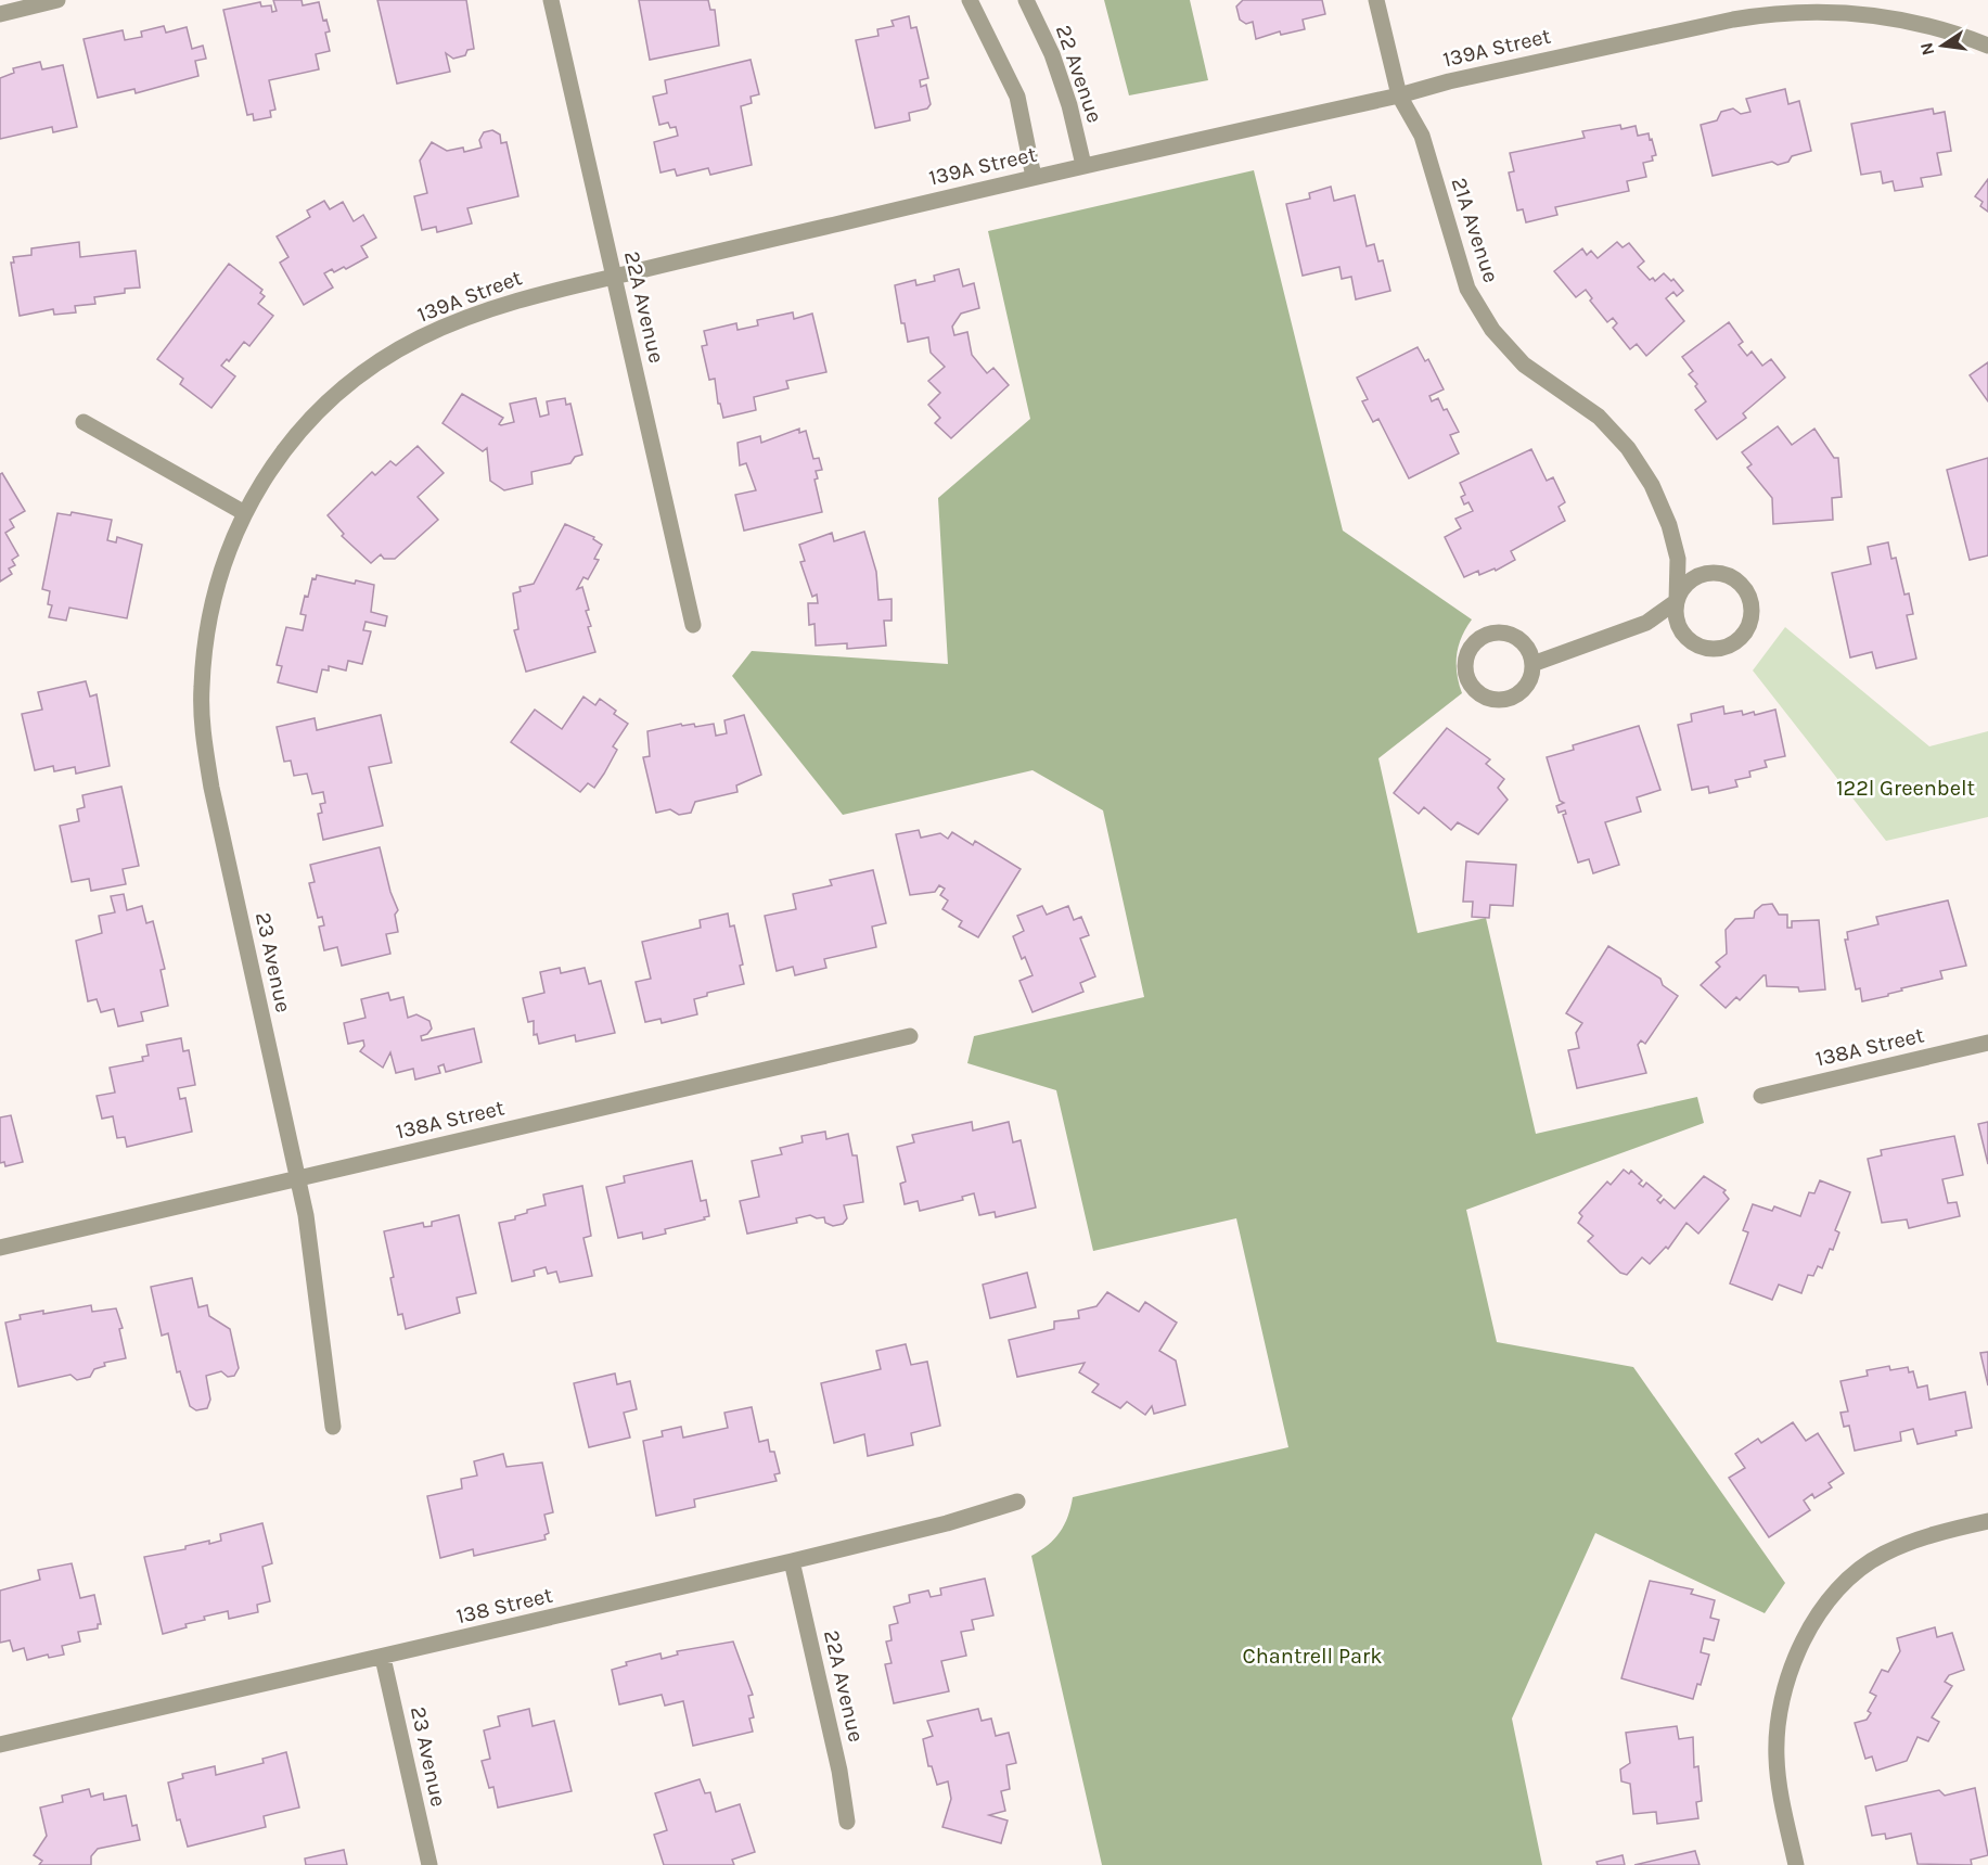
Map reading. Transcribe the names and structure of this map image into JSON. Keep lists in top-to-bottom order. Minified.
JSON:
{"streets":{"street":["139A Street","22 Avenue","21A Avenue","22A Avenue","23 Avenue","138A Street","138 Street"]},"crossings":[["139A Street","22 Avenue"],["139A Street","21A Avenue"],["139A Street","22A Avenue"],["139A Street","23 Avenue"],["22A Avenue","138 Street"],["23 Avenue","138A Street"],["23 Avenue","138 Street"]],"parks":["122l Greenbelt","Chantrell Park"],"north":"left"}
